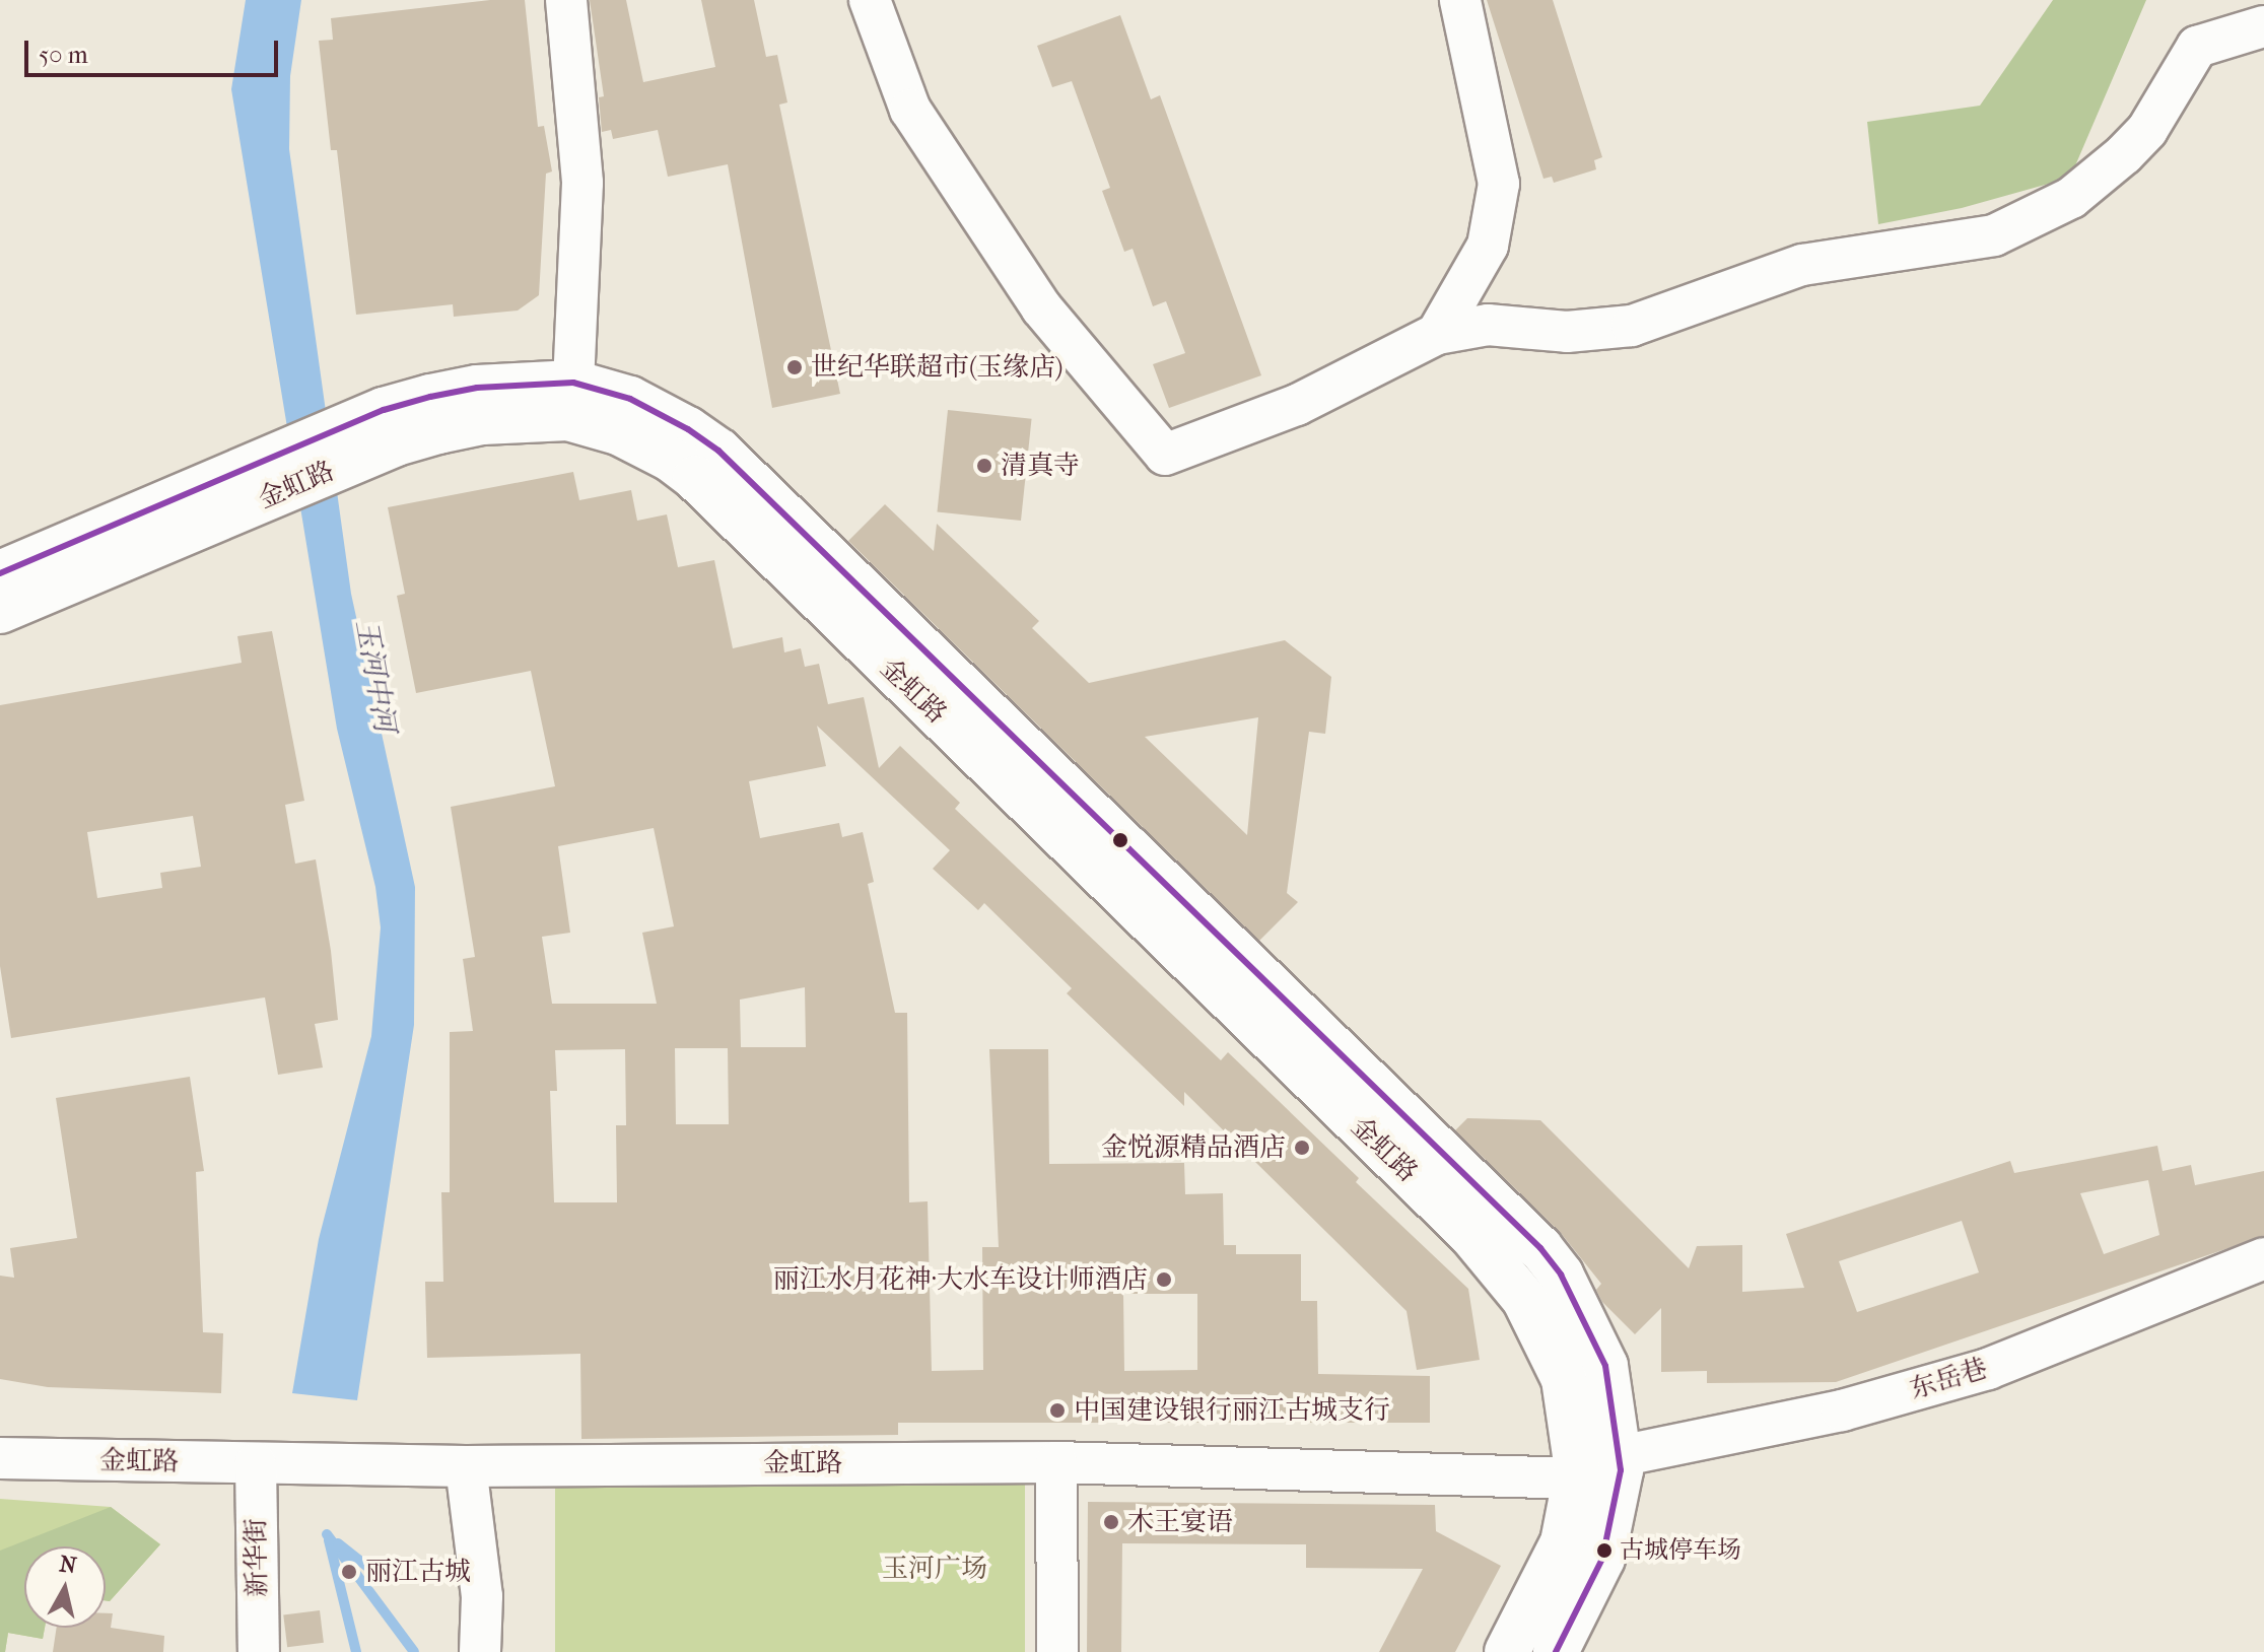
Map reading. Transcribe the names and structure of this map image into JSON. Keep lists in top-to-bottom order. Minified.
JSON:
{"streets":{"main road":["金虹路"],"street":["东岳巷","新华街"]},"crossings":[["金虹路","新华街"]],"water":["玉河中河"],"parks":["玉河广场"],"places":["世纪华联超市(玉缘店)","清真寺","金悦源精品酒店","丽江水月花神·大水车设计师酒店","中国建设银行丽江古城支行","木王宴语","古城停车场","丽江古城"],"scale_bar":"50 m","north":"top"}
